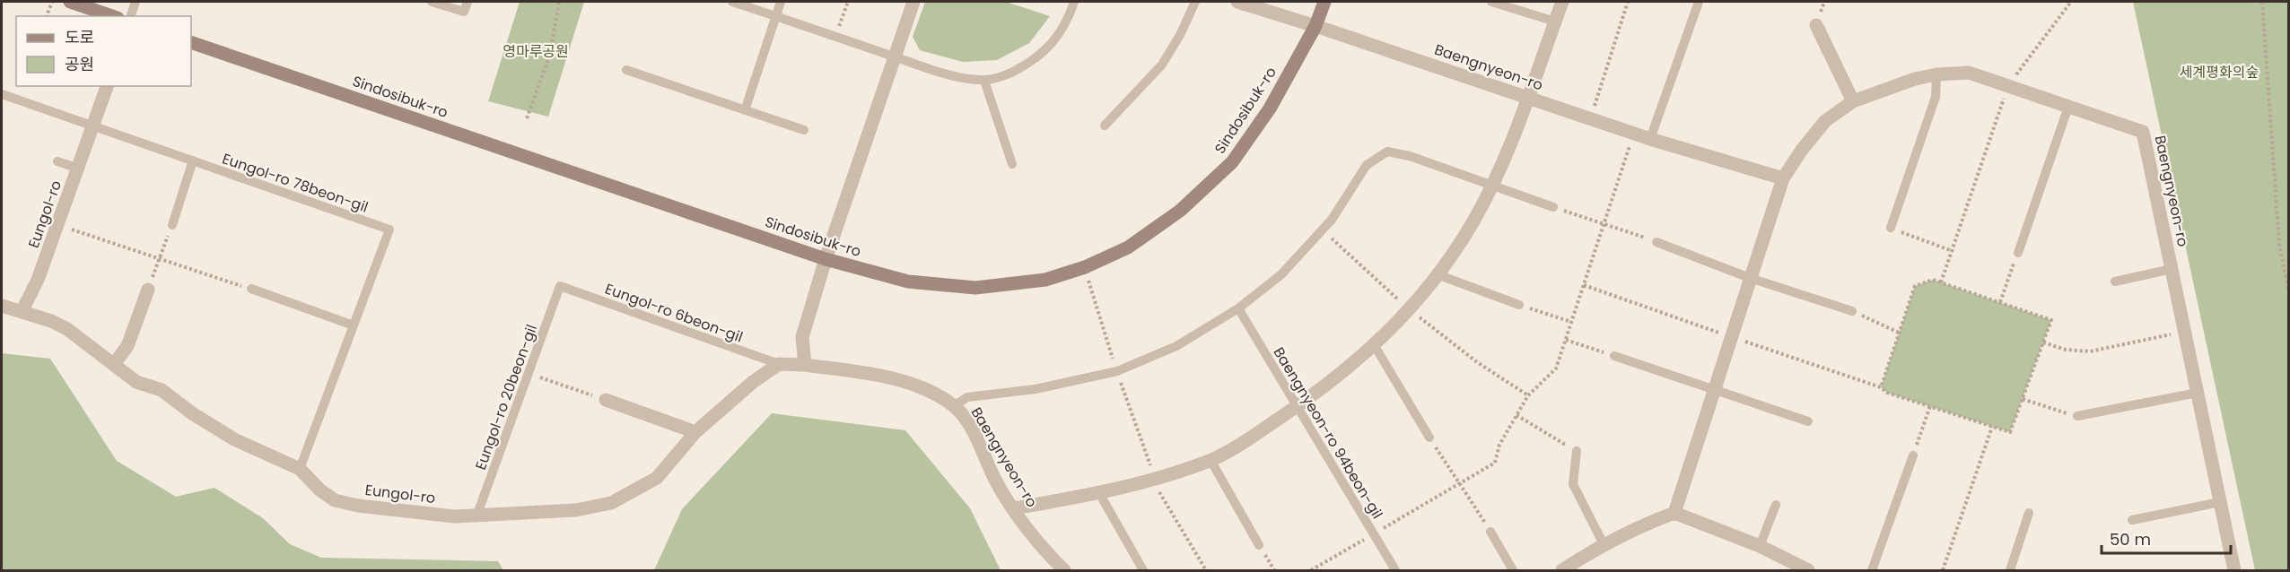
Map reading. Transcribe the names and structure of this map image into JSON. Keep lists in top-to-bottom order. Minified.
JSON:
{"streets":{"street":["Baengnyeon-ro","Sindosibuk-ro","Eungol-ro"],"lane":["Eungol-ro 78beon-gil","Eungol-ro 6beon-gil","Eungol-ro 20beon-gil","Baengnyeon-ro 94beon-gil"]},"crossings":[["Baengnyeon-ro","Sindosibuk-ro"],["Eungol-ro 78beon-gil","Eungol-ro"],["Eungol-ro","Eungol-ro 6beon-gil"],["Eungol-ro","Eungol-ro 20beon-gil"],["Eungol-ro 6beon-gil","Eungol-ro 20beon-gil"]],"parks":["영마루공원","세계평화의숲"],"legend":["도로","공원"],"scale_bar":"50 m"}
